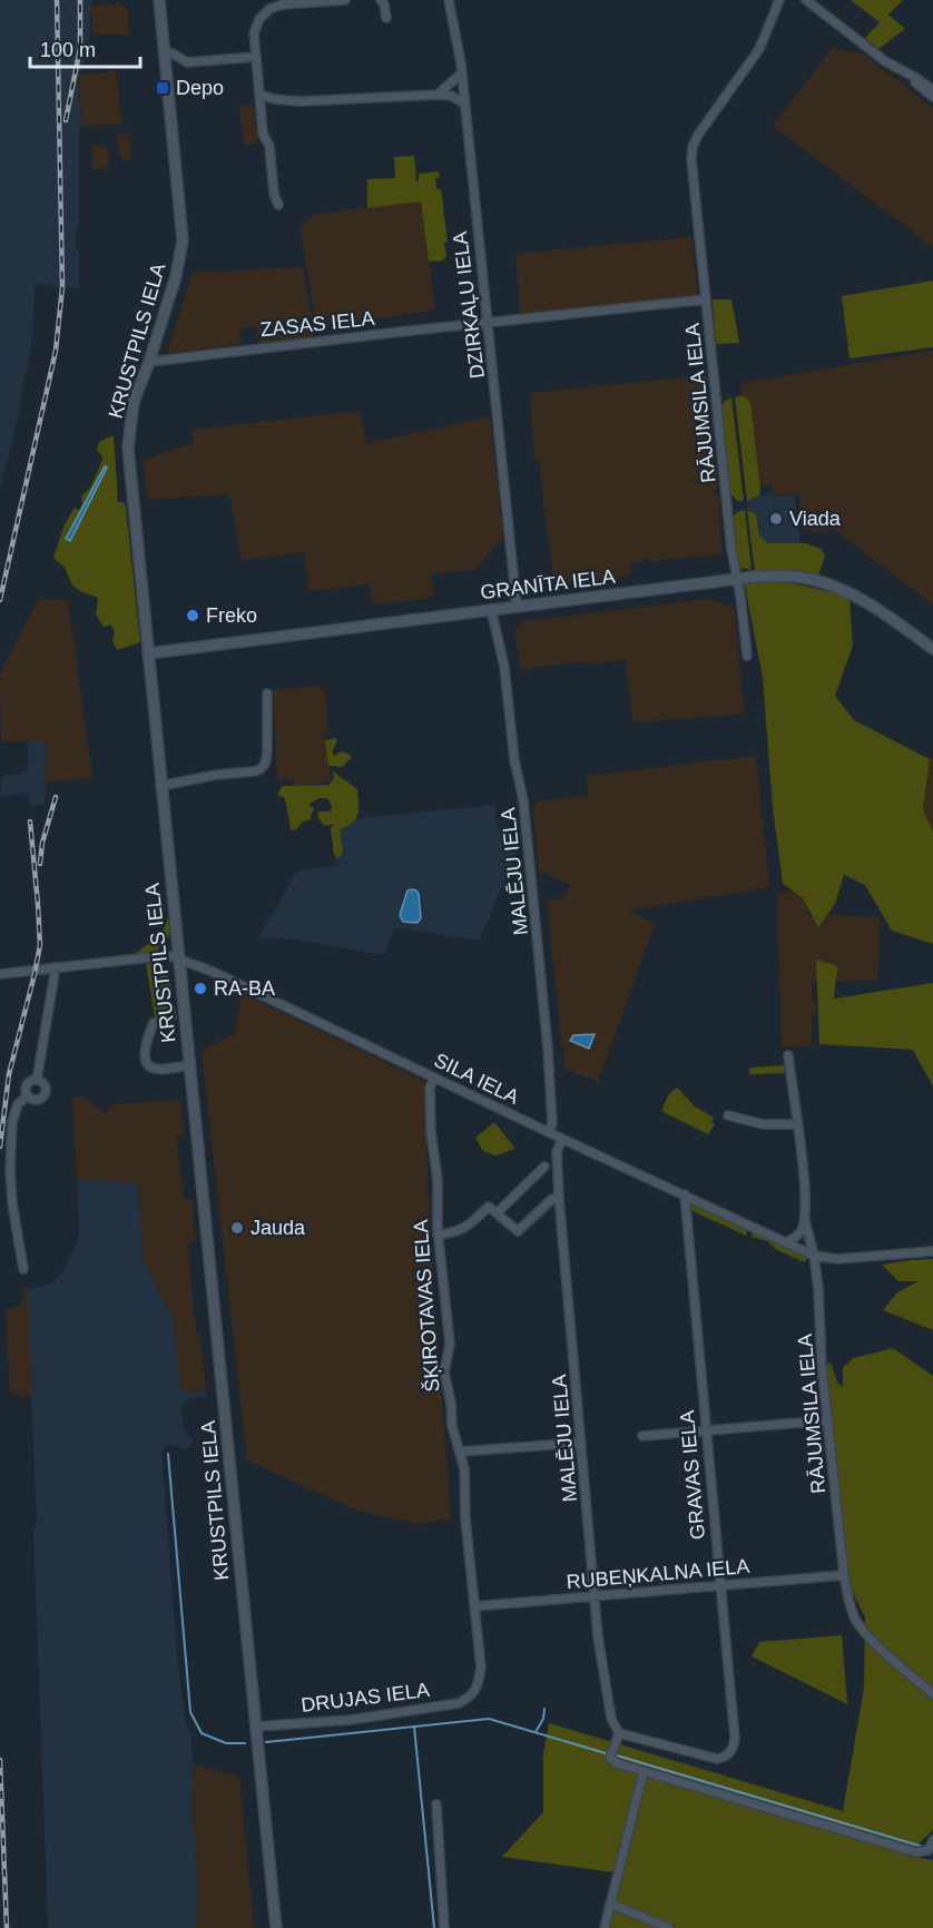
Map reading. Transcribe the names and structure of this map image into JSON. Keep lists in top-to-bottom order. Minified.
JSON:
{"streets":{"main road":["KRUSTPILS IELA","GRANĪTA IELA"],"street":["DZIRKAĻU IELA","ZASAS IELA","RĀJUMSILA IELA","MALĒJU IELA","SILA IELA","ŠĶIROTAVAS IELA","GRAVAS IELA","RUBEŅKALNA IELA","DRUJAS IELA"]},"crossings":[["DZIRKAĻU IELA","ZASAS IELA"],["DZIRKAĻU IELA","GRANĪTA IELA"],["ZASAS IELA","KRUSTPILS IELA"],["ZASAS IELA","RĀJUMSILA IELA"],["KRUSTPILS IELA","GRANĪTA IELA"],["KRUSTPILS IELA","SILA IELA"],["KRUSTPILS IELA","DRUJAS IELA"],["RĀJUMSILA IELA","GRANĪTA IELA"],["RĀJUMSILA IELA","SILA IELA"],["RĀJUMSILA IELA","RUBEŅKALNA IELA"],["GRANĪTA IELA","MALĒJU IELA"],["MALĒJU IELA","SILA IELA"],["MALĒJU IELA","GRAVAS IELA"],["MALĒJU IELA","RUBEŅKALNA IELA"],["SILA IELA","ŠĶIROTAVAS IELA"],["SILA IELA","GRAVAS IELA"],["ŠĶIROTAVAS IELA","RUBEŅKALNA IELA"],["ŠĶIROTAVAS IELA","DRUJAS IELA"],["GRAVAS IELA","RUBEŅKALNA IELA"]],"places":{"transit":["Depo"],"other":["Viada","Freko","RA-BA","Jauda"]},"scale_bar":"100 m"}
